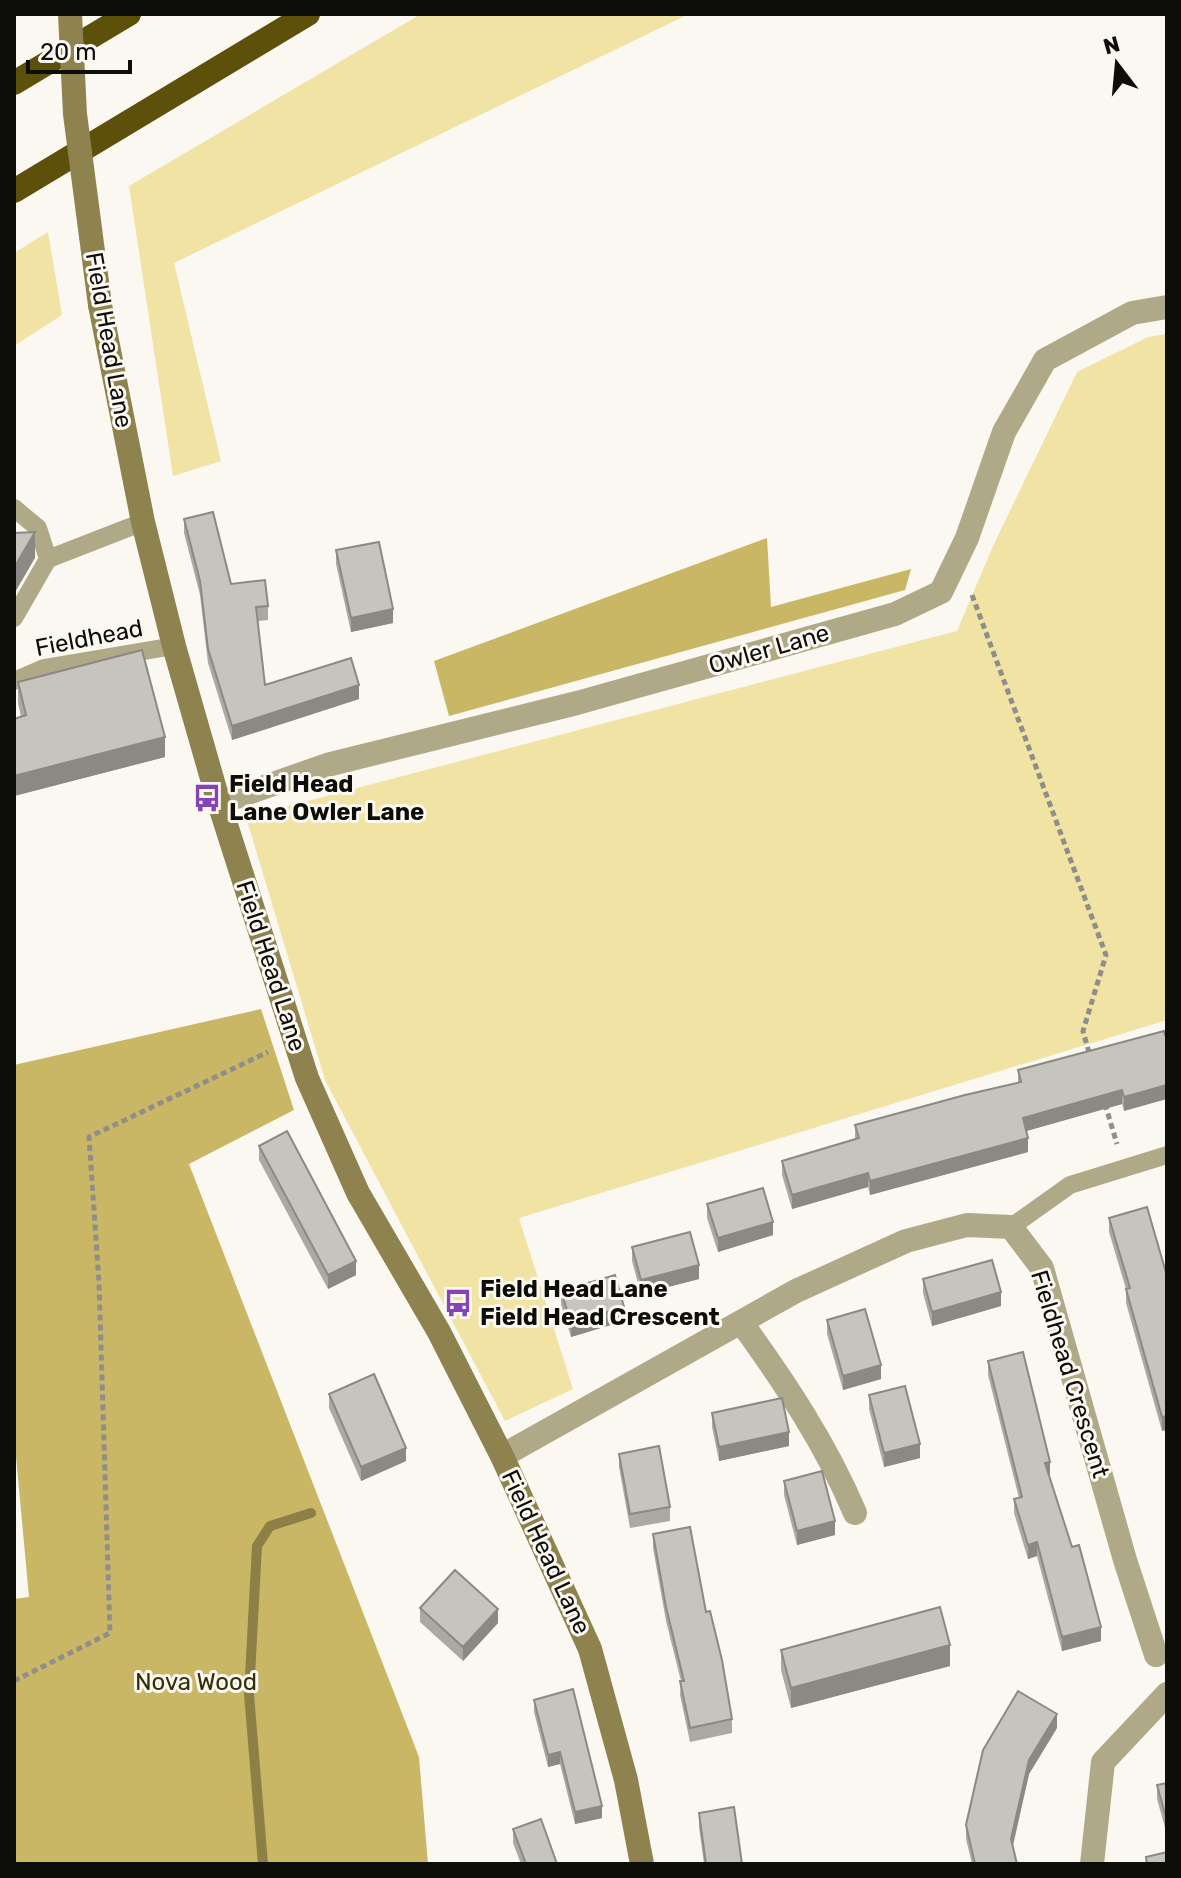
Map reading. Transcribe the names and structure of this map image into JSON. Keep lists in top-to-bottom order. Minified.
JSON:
{"streets":{"main road":["Field Head Lane"],"street":["Owler Lane","Fieldhead Crescent"],"lane":["Fieldhead"]},"crossings":[["Field Head Lane","Fieldhead"],["Field Head Lane","Owler Lane"]],"parks":["Nova Wood"],"places":{"bus stop":["Field Head Lane Owler Lane","Field Head Lane Field Head Crescent"]},"scale_bar":"20 m","north":"top"}
